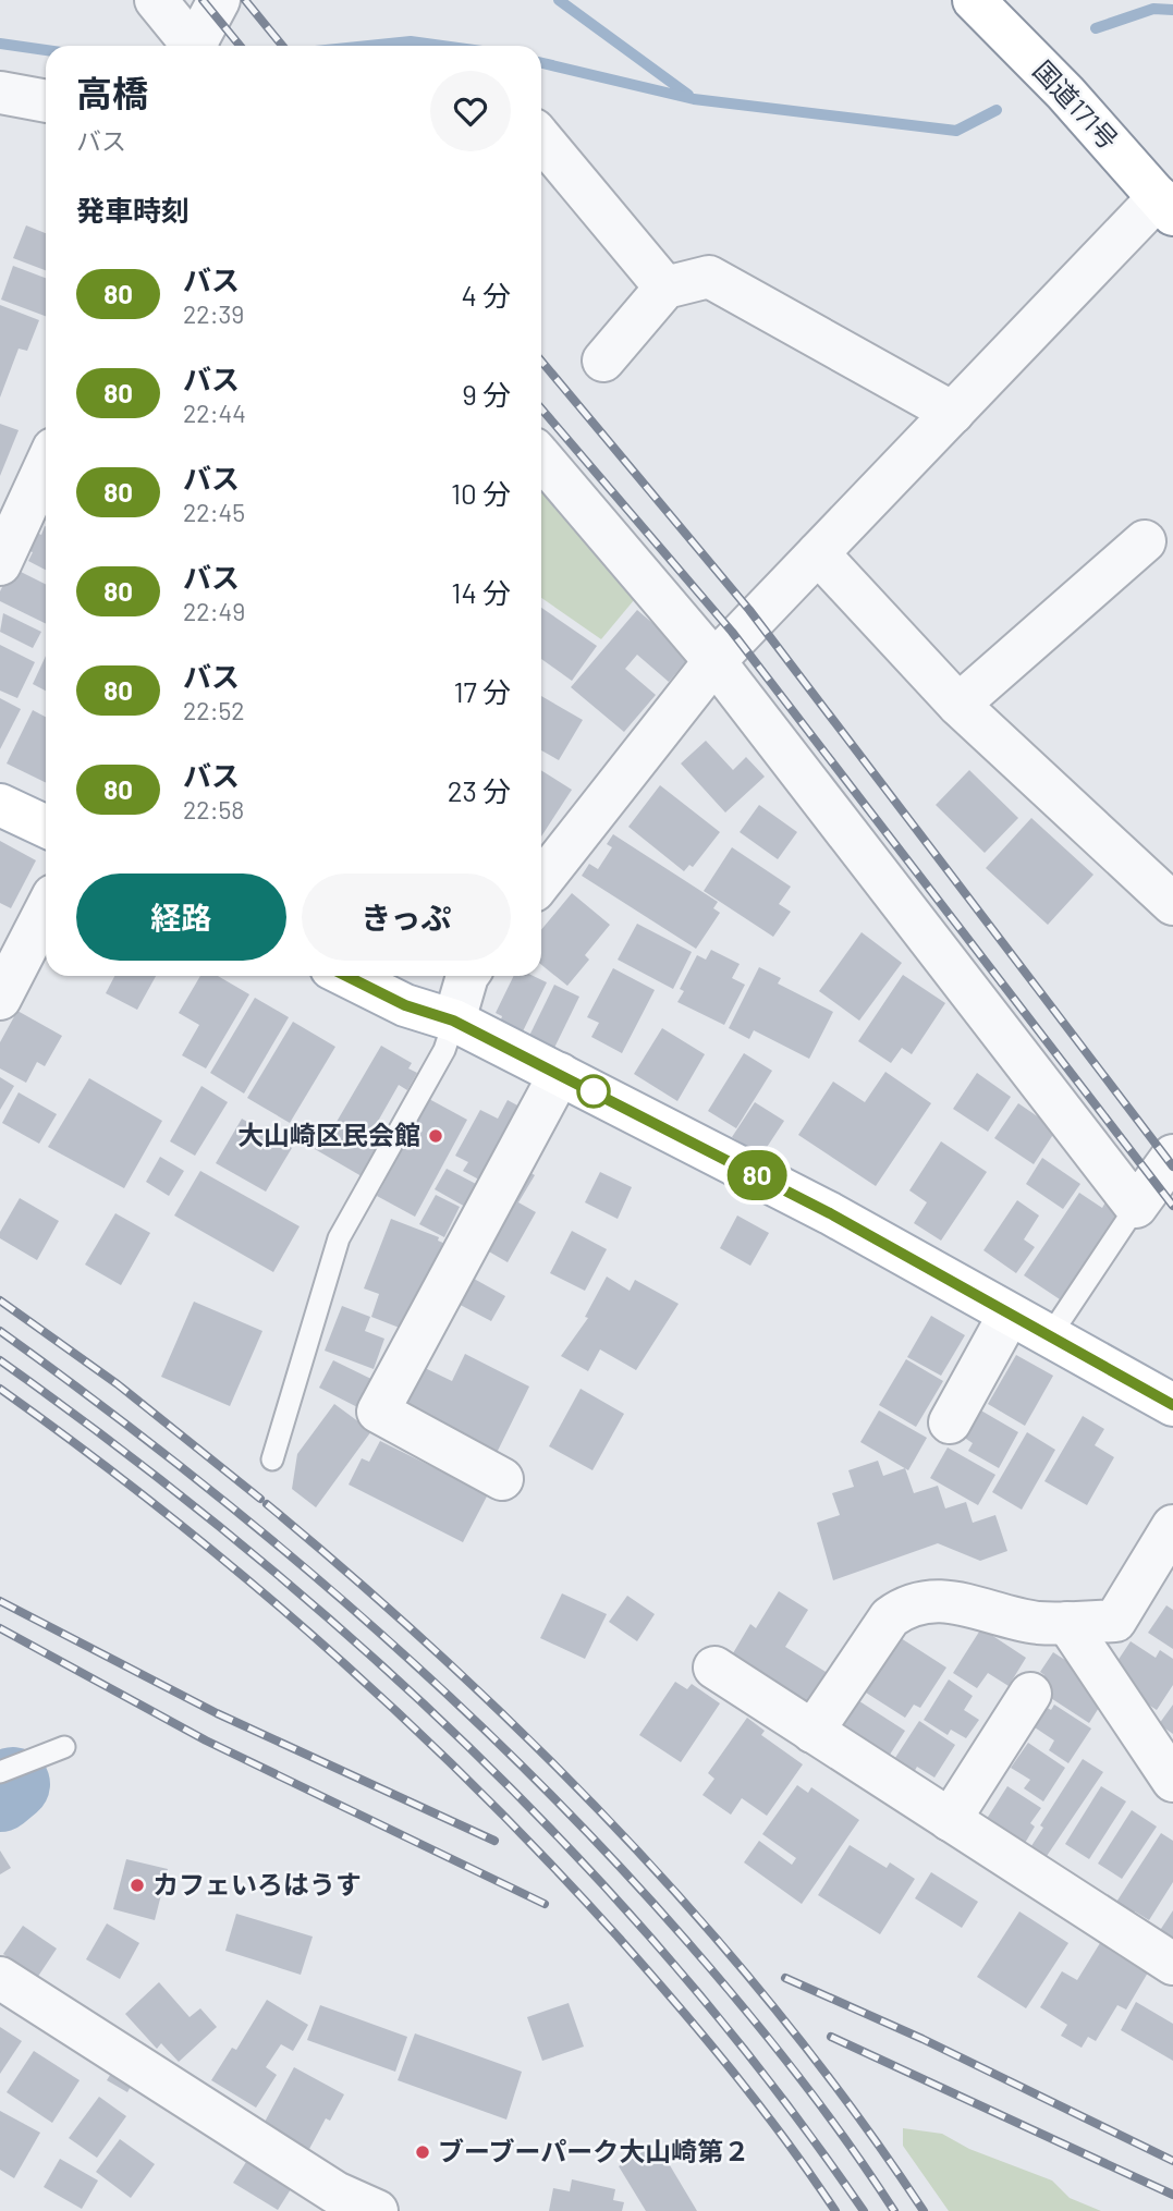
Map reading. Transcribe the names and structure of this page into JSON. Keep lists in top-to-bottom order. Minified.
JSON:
{"streets":{"main road":["国道171号"]},"places":["大山崎区民会館","カフェいろはうす","ブーブーパーク大山崎第２"],"lines":["bus line 80"],"page":{"on_map":"80","heading":[["高橋","バス"],"発車時刻"],"list":[{"mark":"80","name":"バス","note":"22:39","value":"4 分"},{"mark":"80","name":"バス","note":"22:44","value":"9 分"},{"mark":"80","name":"バス","note":"22:45","value":"10 分"},{"mark":"80","name":"バス","note":"22:49","value":"14 分"},{"mark":"80","name":"バス","note":"22:52","value":"17 分"},{"mark":"80","name":"バス","note":"22:58","value":"23 分"}],"buttons":["経路","きっぷ"]}}
